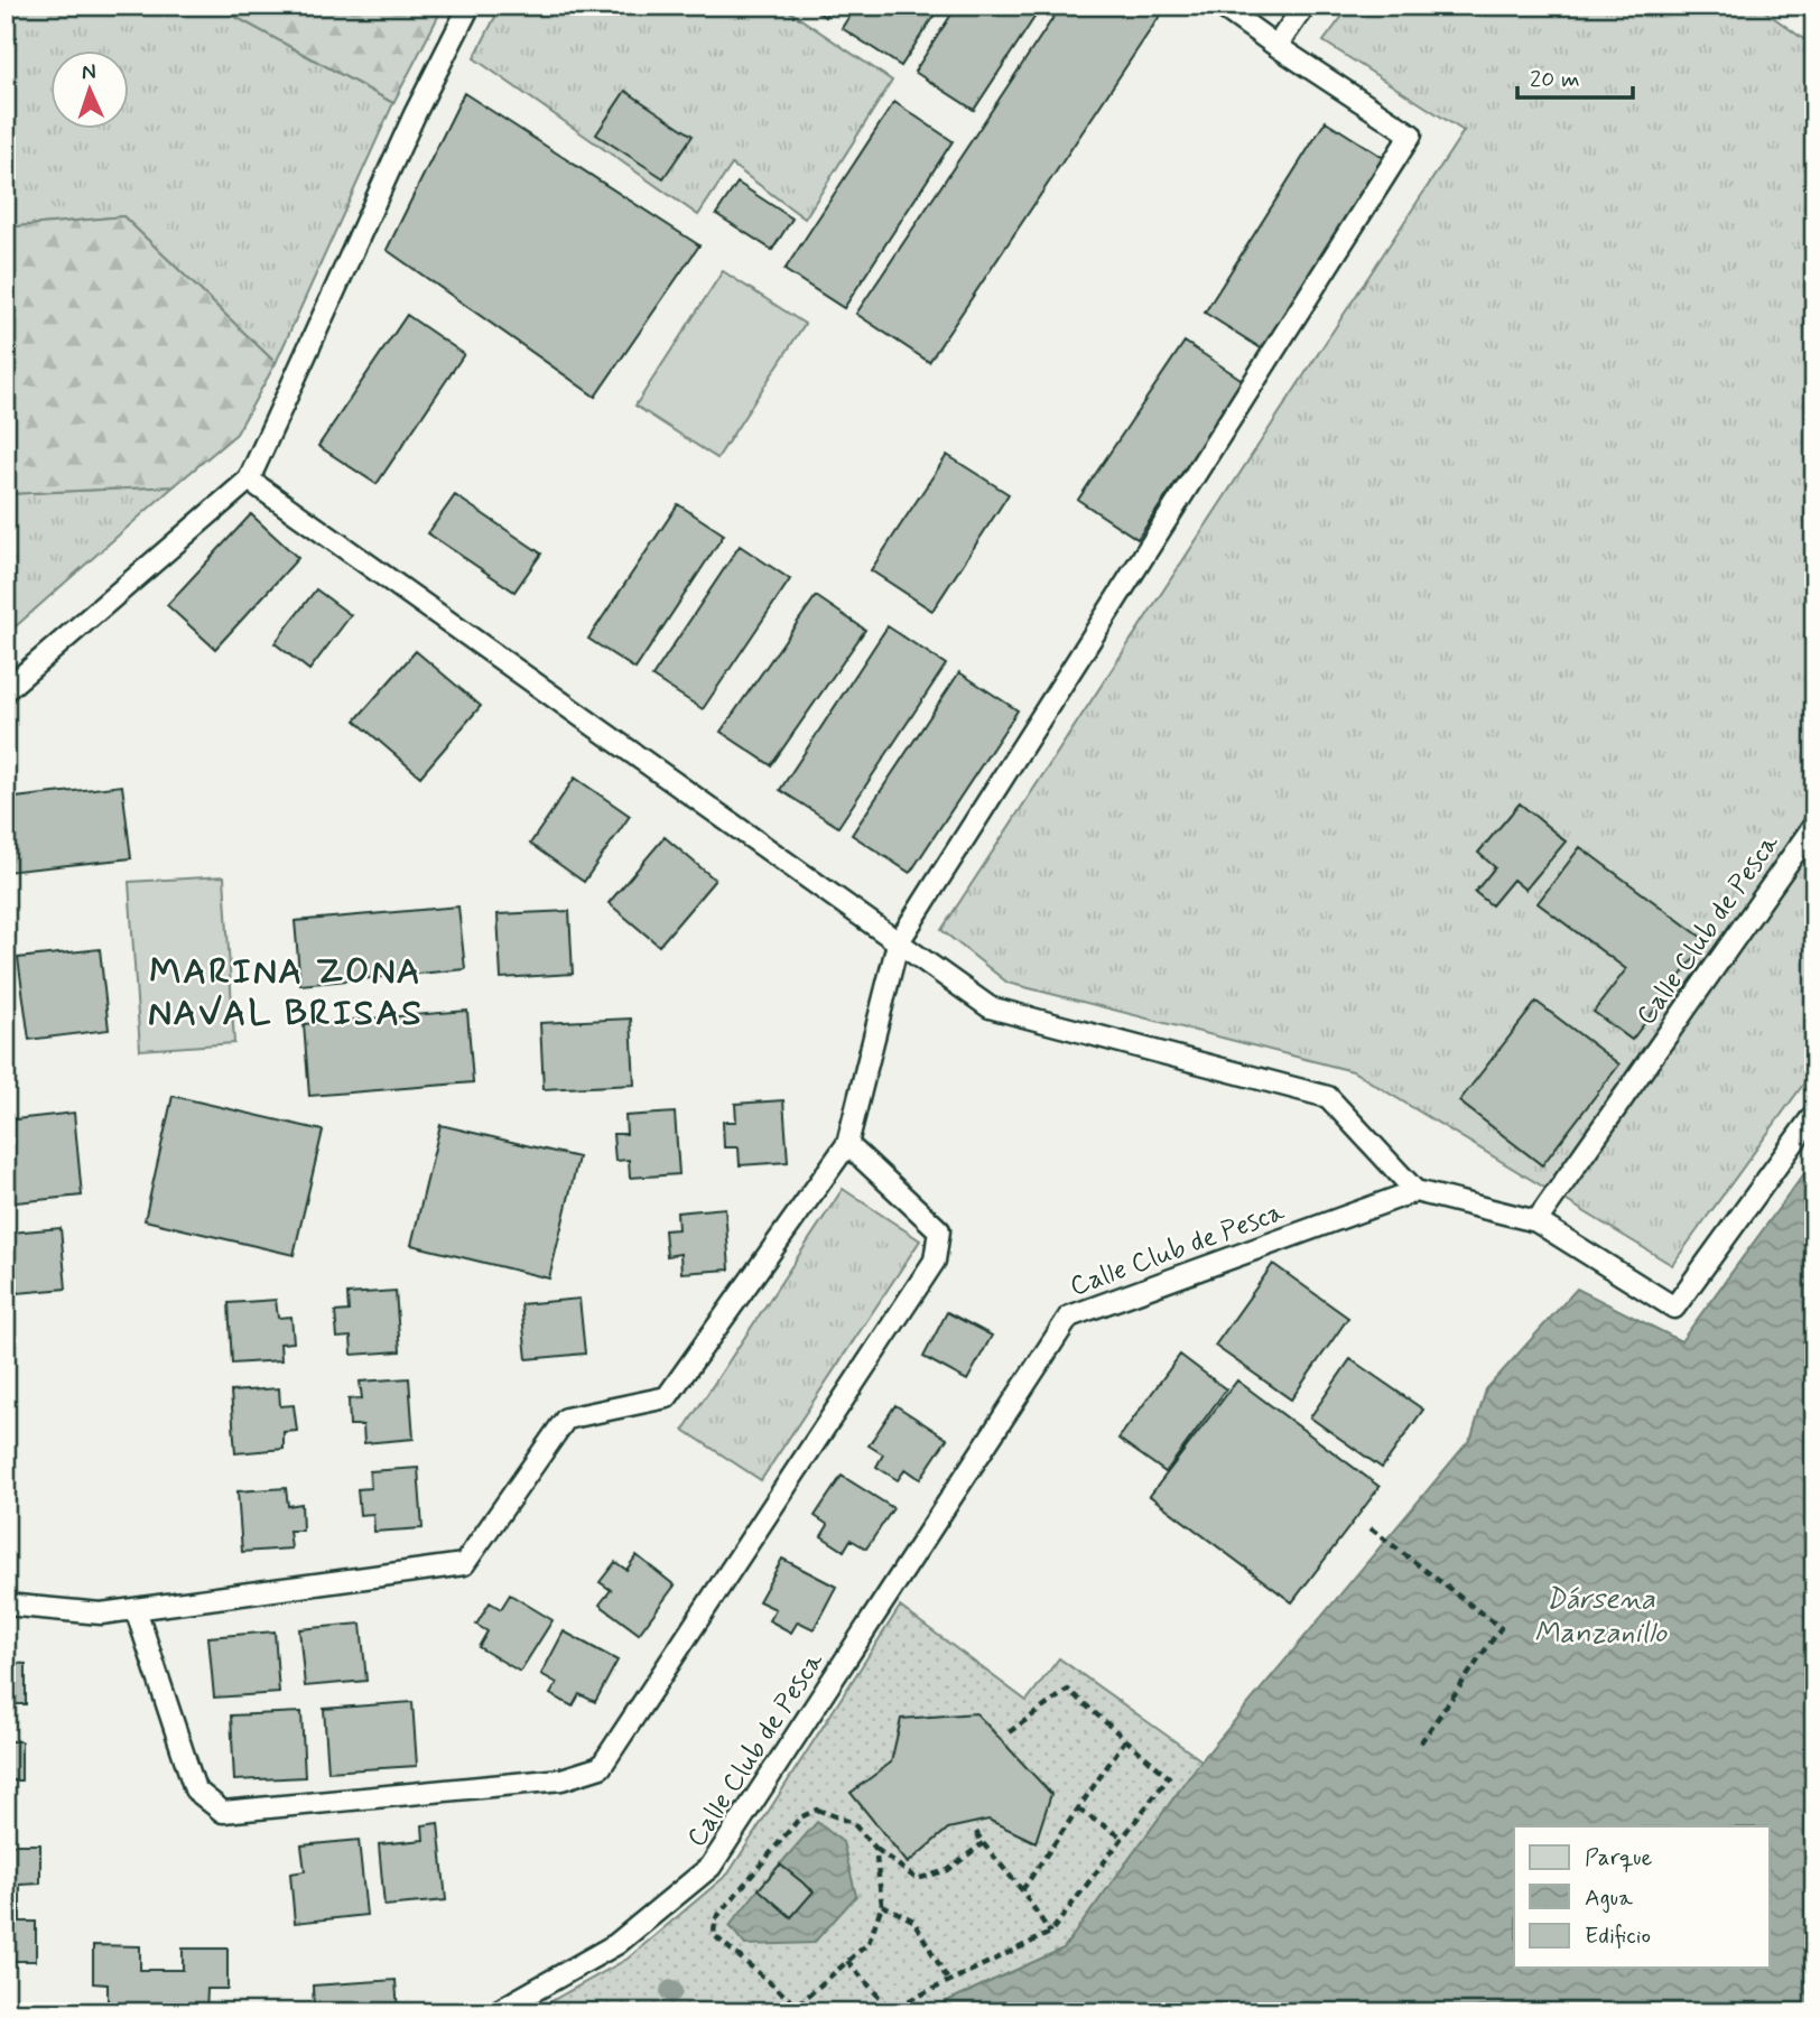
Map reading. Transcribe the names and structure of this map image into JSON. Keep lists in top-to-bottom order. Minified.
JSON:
{"streets":{"lane":["Calle Club de Pesca"]},"districts":["MARINA ZONA NAVAL BRISAS"],"water":["Dársena Manzanillo"],"legend":["Parque","Agua","Edificio"],"scale_bar":"20 m","north":"top"}
